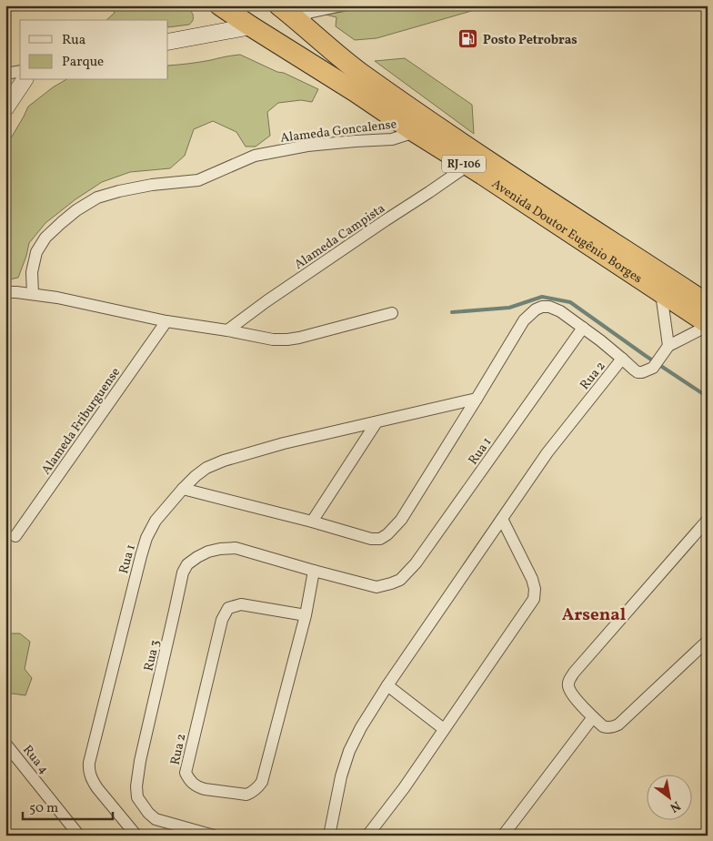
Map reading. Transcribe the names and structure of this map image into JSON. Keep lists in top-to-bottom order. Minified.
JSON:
{"streets":{"highway":["RJ-106","Avenida Doutor Eugênio Borges"],"street":["Alameda Goncalense","Alameda Campista","Rua 2","Alameda Friburguense","Rua 1","Rua 3","Rua 4"]},"crossings":[["Alameda Goncalense","Avenida Doutor Eugênio Borges"],["Avenida Doutor Eugênio Borges","Alameda Campista"],["Rua 2","Rua 1"],["Rua 2","Rua 3"],["Rua 1","Rua 3"]],"districts":["Arsenal"],"places":{"fuel station":["Posto Petrobras"]},"legend":["Rua","Parque"],"scale_bar":"50 m","north":"bottom right"}
